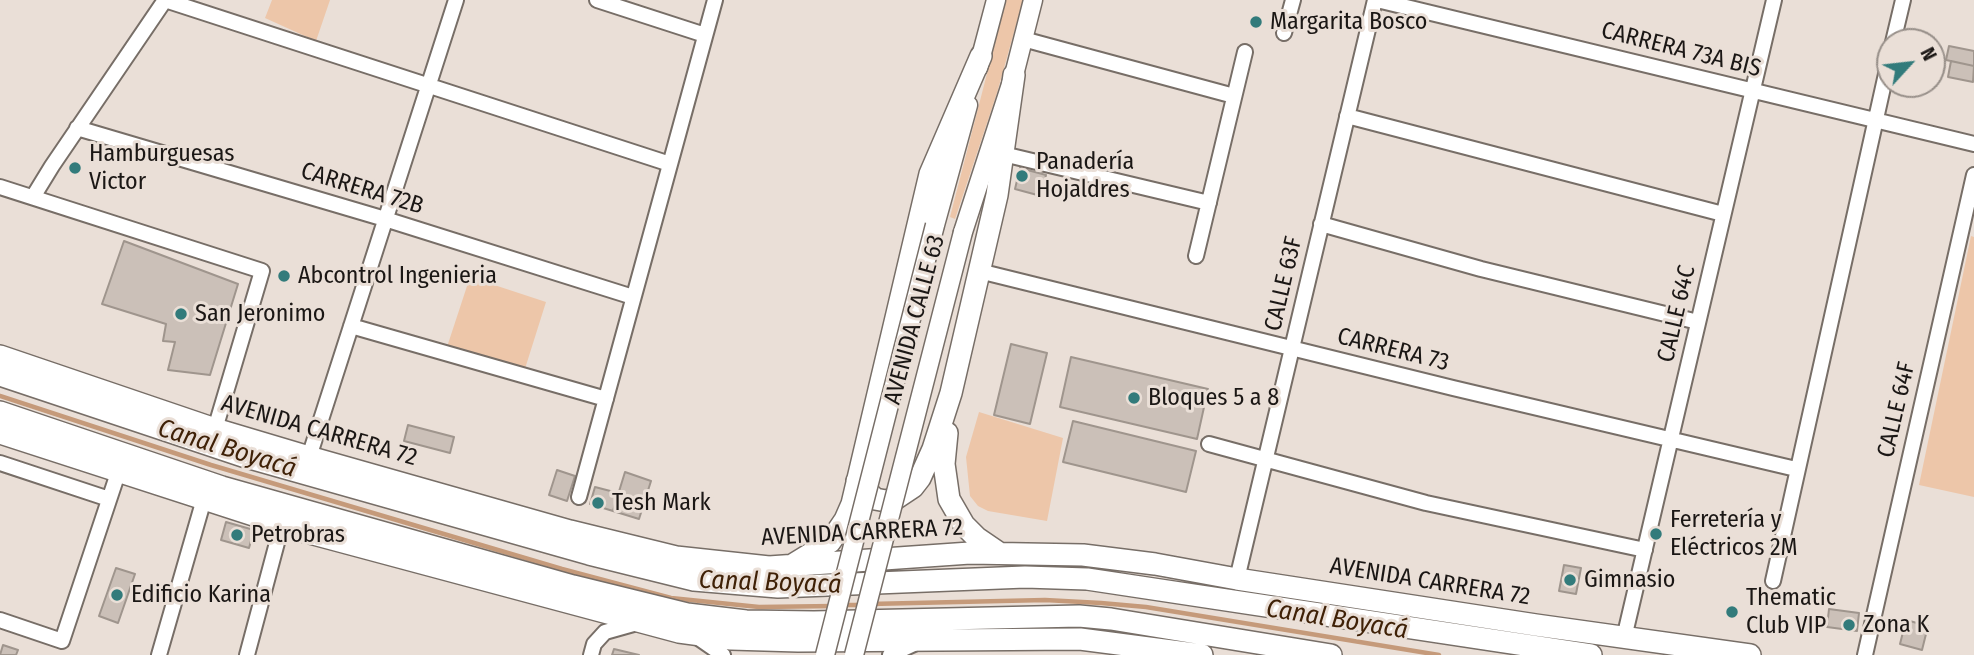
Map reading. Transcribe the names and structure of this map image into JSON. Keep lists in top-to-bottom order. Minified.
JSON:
{"streets":{"highway":["AVENIDA CARRERA 72"],"main road":["AVENIDA CALLE 63"],"street":["CARRERA 73A BIS","CARRERA 72B","CALLE 63F","CALLE 64C","CARRERA 73","CALLE 64F"]},"crossings":[["CARRERA 73A BIS","CALLE 63F"],["CARRERA 73A BIS","CALLE 64C"],["CALLE 63F","CARRERA 73"],["CALLE 63F","AVENIDA CARRERA 72"],["CALLE 64C","CARRERA 73"],["CALLE 64C","AVENIDA CARRERA 72"]],"water":["Canal Boyacá"],"places":["Margarita Bosco","Hamburguesas Victor","Panadería Hojaldres","Abcontrol Ingenieria","San Jeronimo","Bloques 5 a 8","Tesh Mark","Ferretería y Eléctricos 2M","Petrobras","Gimnasio","Edificio Karina","Thematic Club VIP","Zona K"],"north":"top right"}
